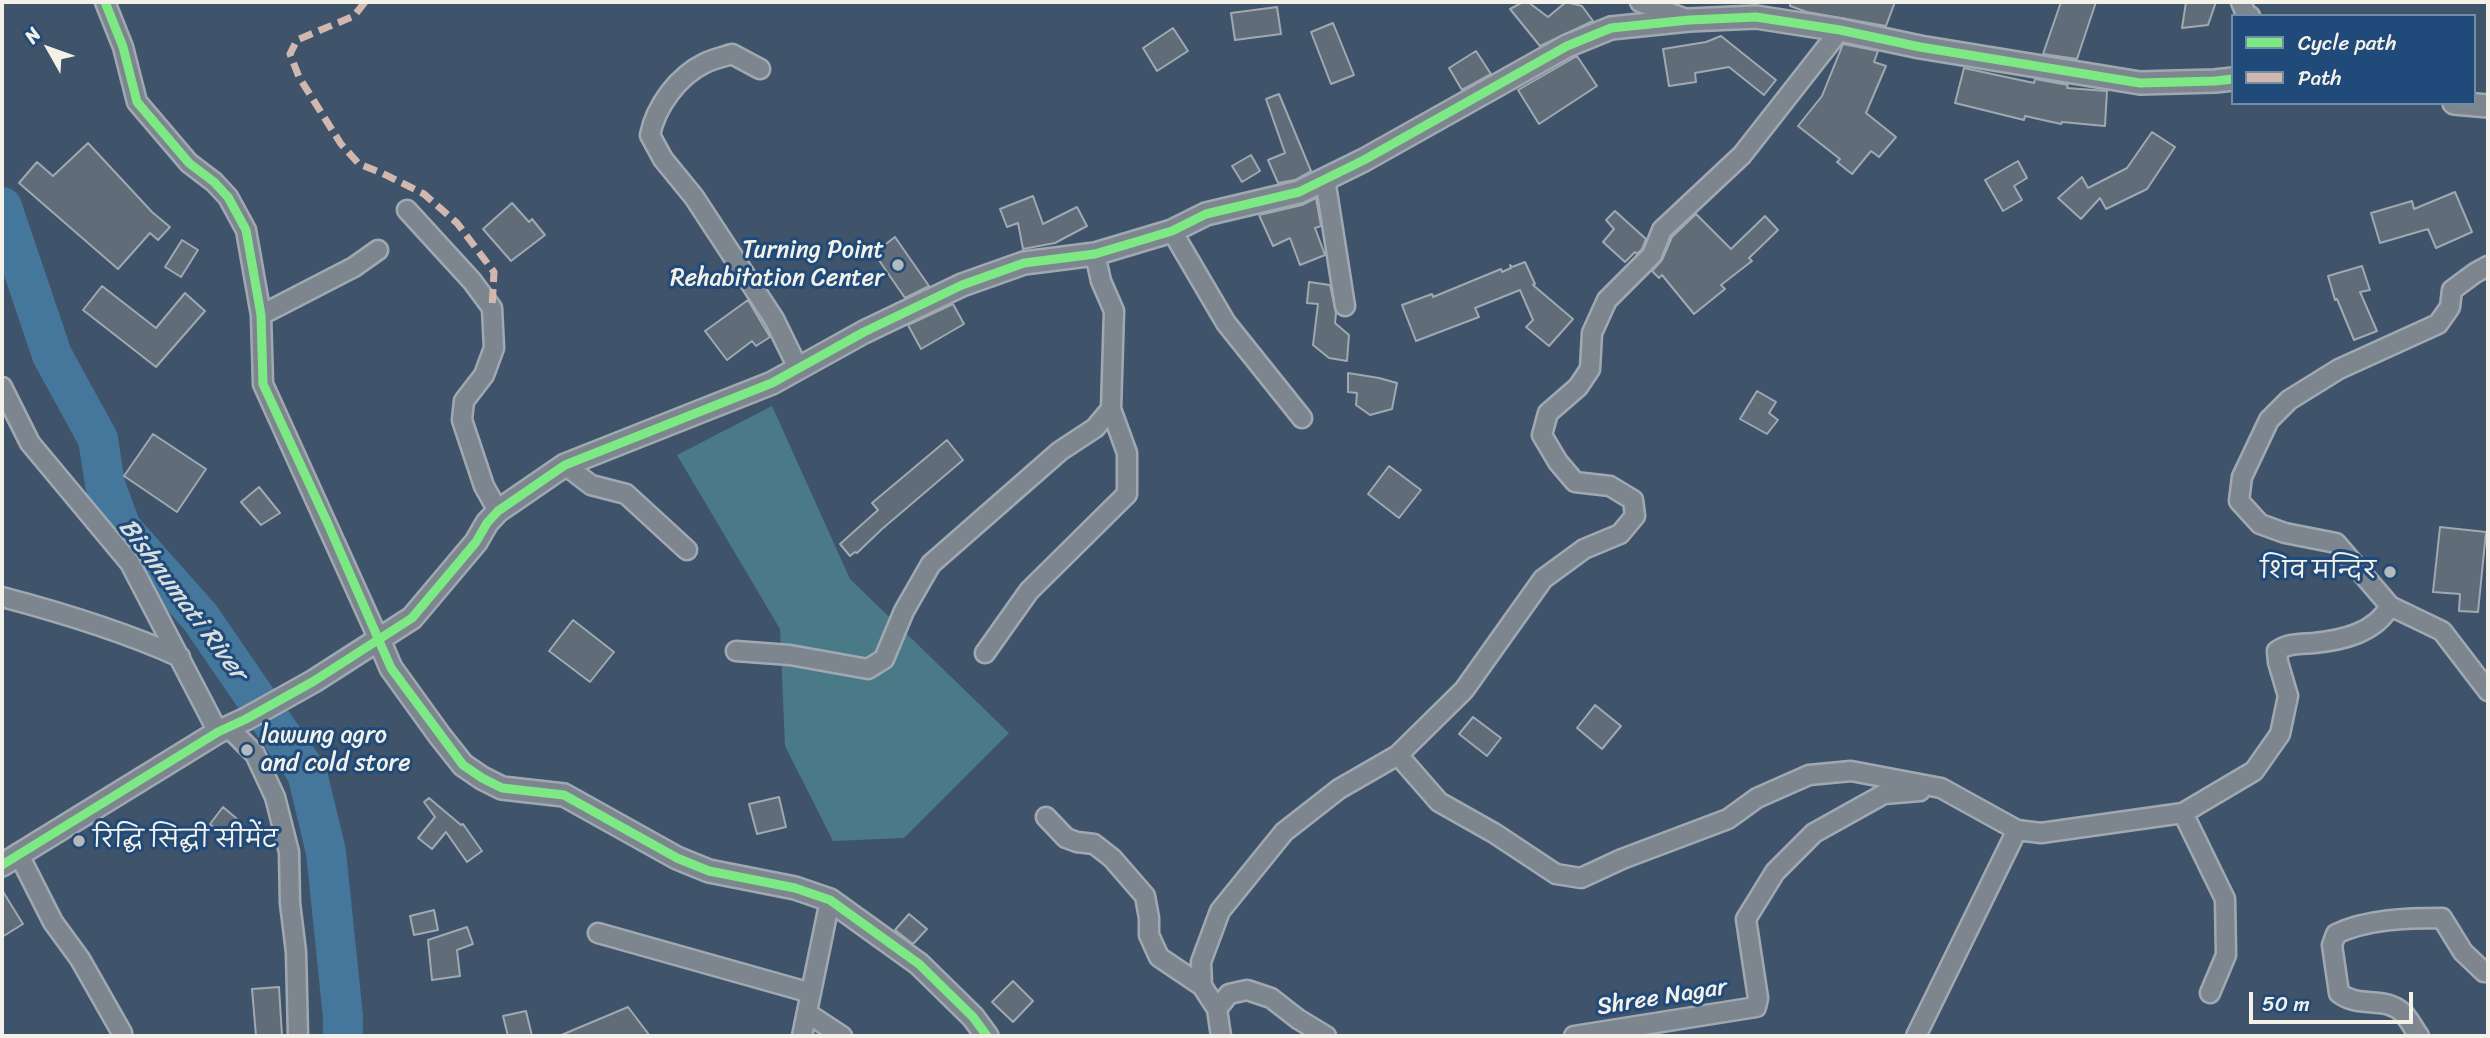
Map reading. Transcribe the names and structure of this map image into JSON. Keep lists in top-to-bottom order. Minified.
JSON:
{"streets":{"street":["Shree Nagar"]},"water":["Bishnumati River"],"places":["Turning Point Rehabitation Center","शिव मन्दिर","lawung agro and cold store","रिद्धि सिद्धी सीमेंट"],"legend":["Cycle path","Path"],"scale_bar":"50 m","north":"top left"}
